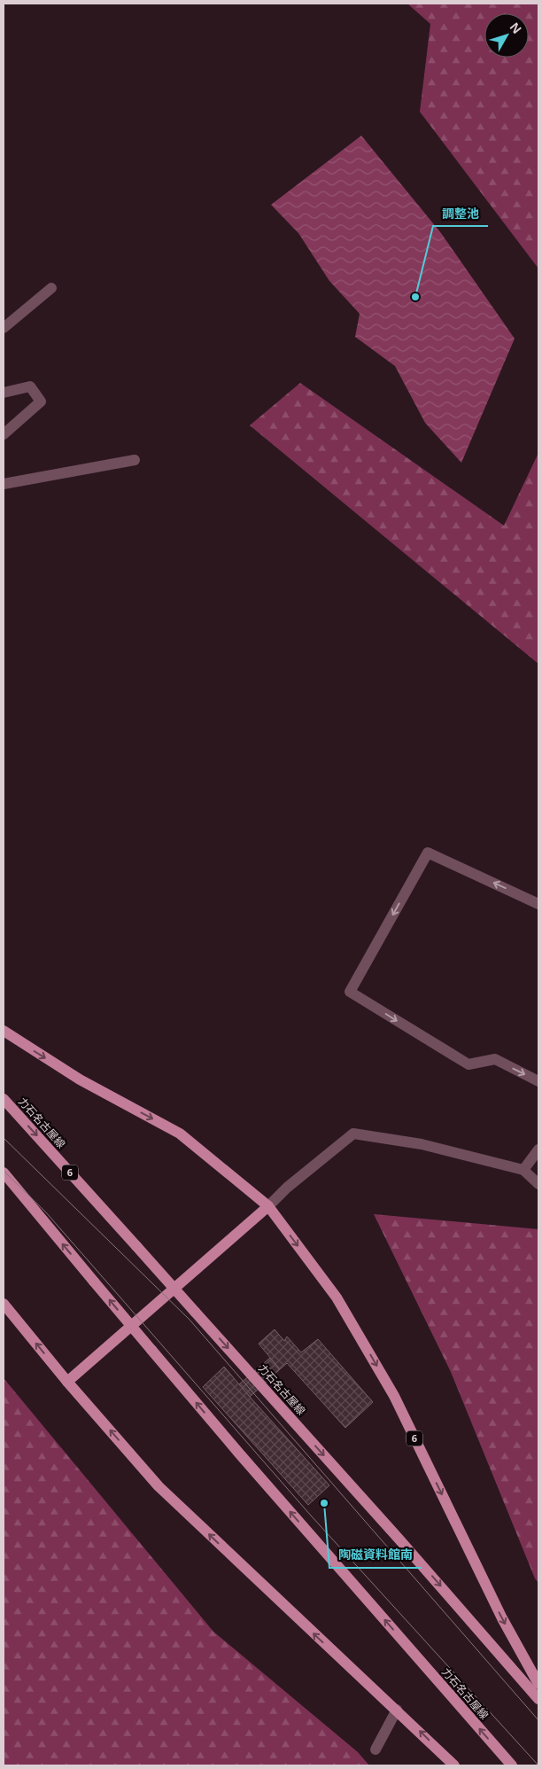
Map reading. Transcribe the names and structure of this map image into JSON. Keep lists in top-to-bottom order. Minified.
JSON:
{"streets":{"main road":["力石名古屋線","6"]},"places":["調整池","陶磁資料館南"],"north":"top right"}
